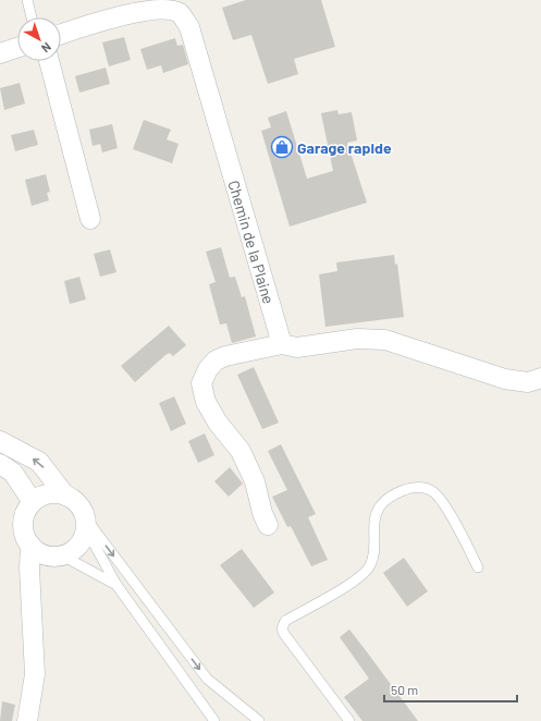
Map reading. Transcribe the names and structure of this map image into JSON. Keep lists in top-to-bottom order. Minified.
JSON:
{"streets":{"street":["Chemin de la Plaine"]},"places":{"shop":["Garage rapide"]},"scale_bar":"50 m","north":"bottom right"}
